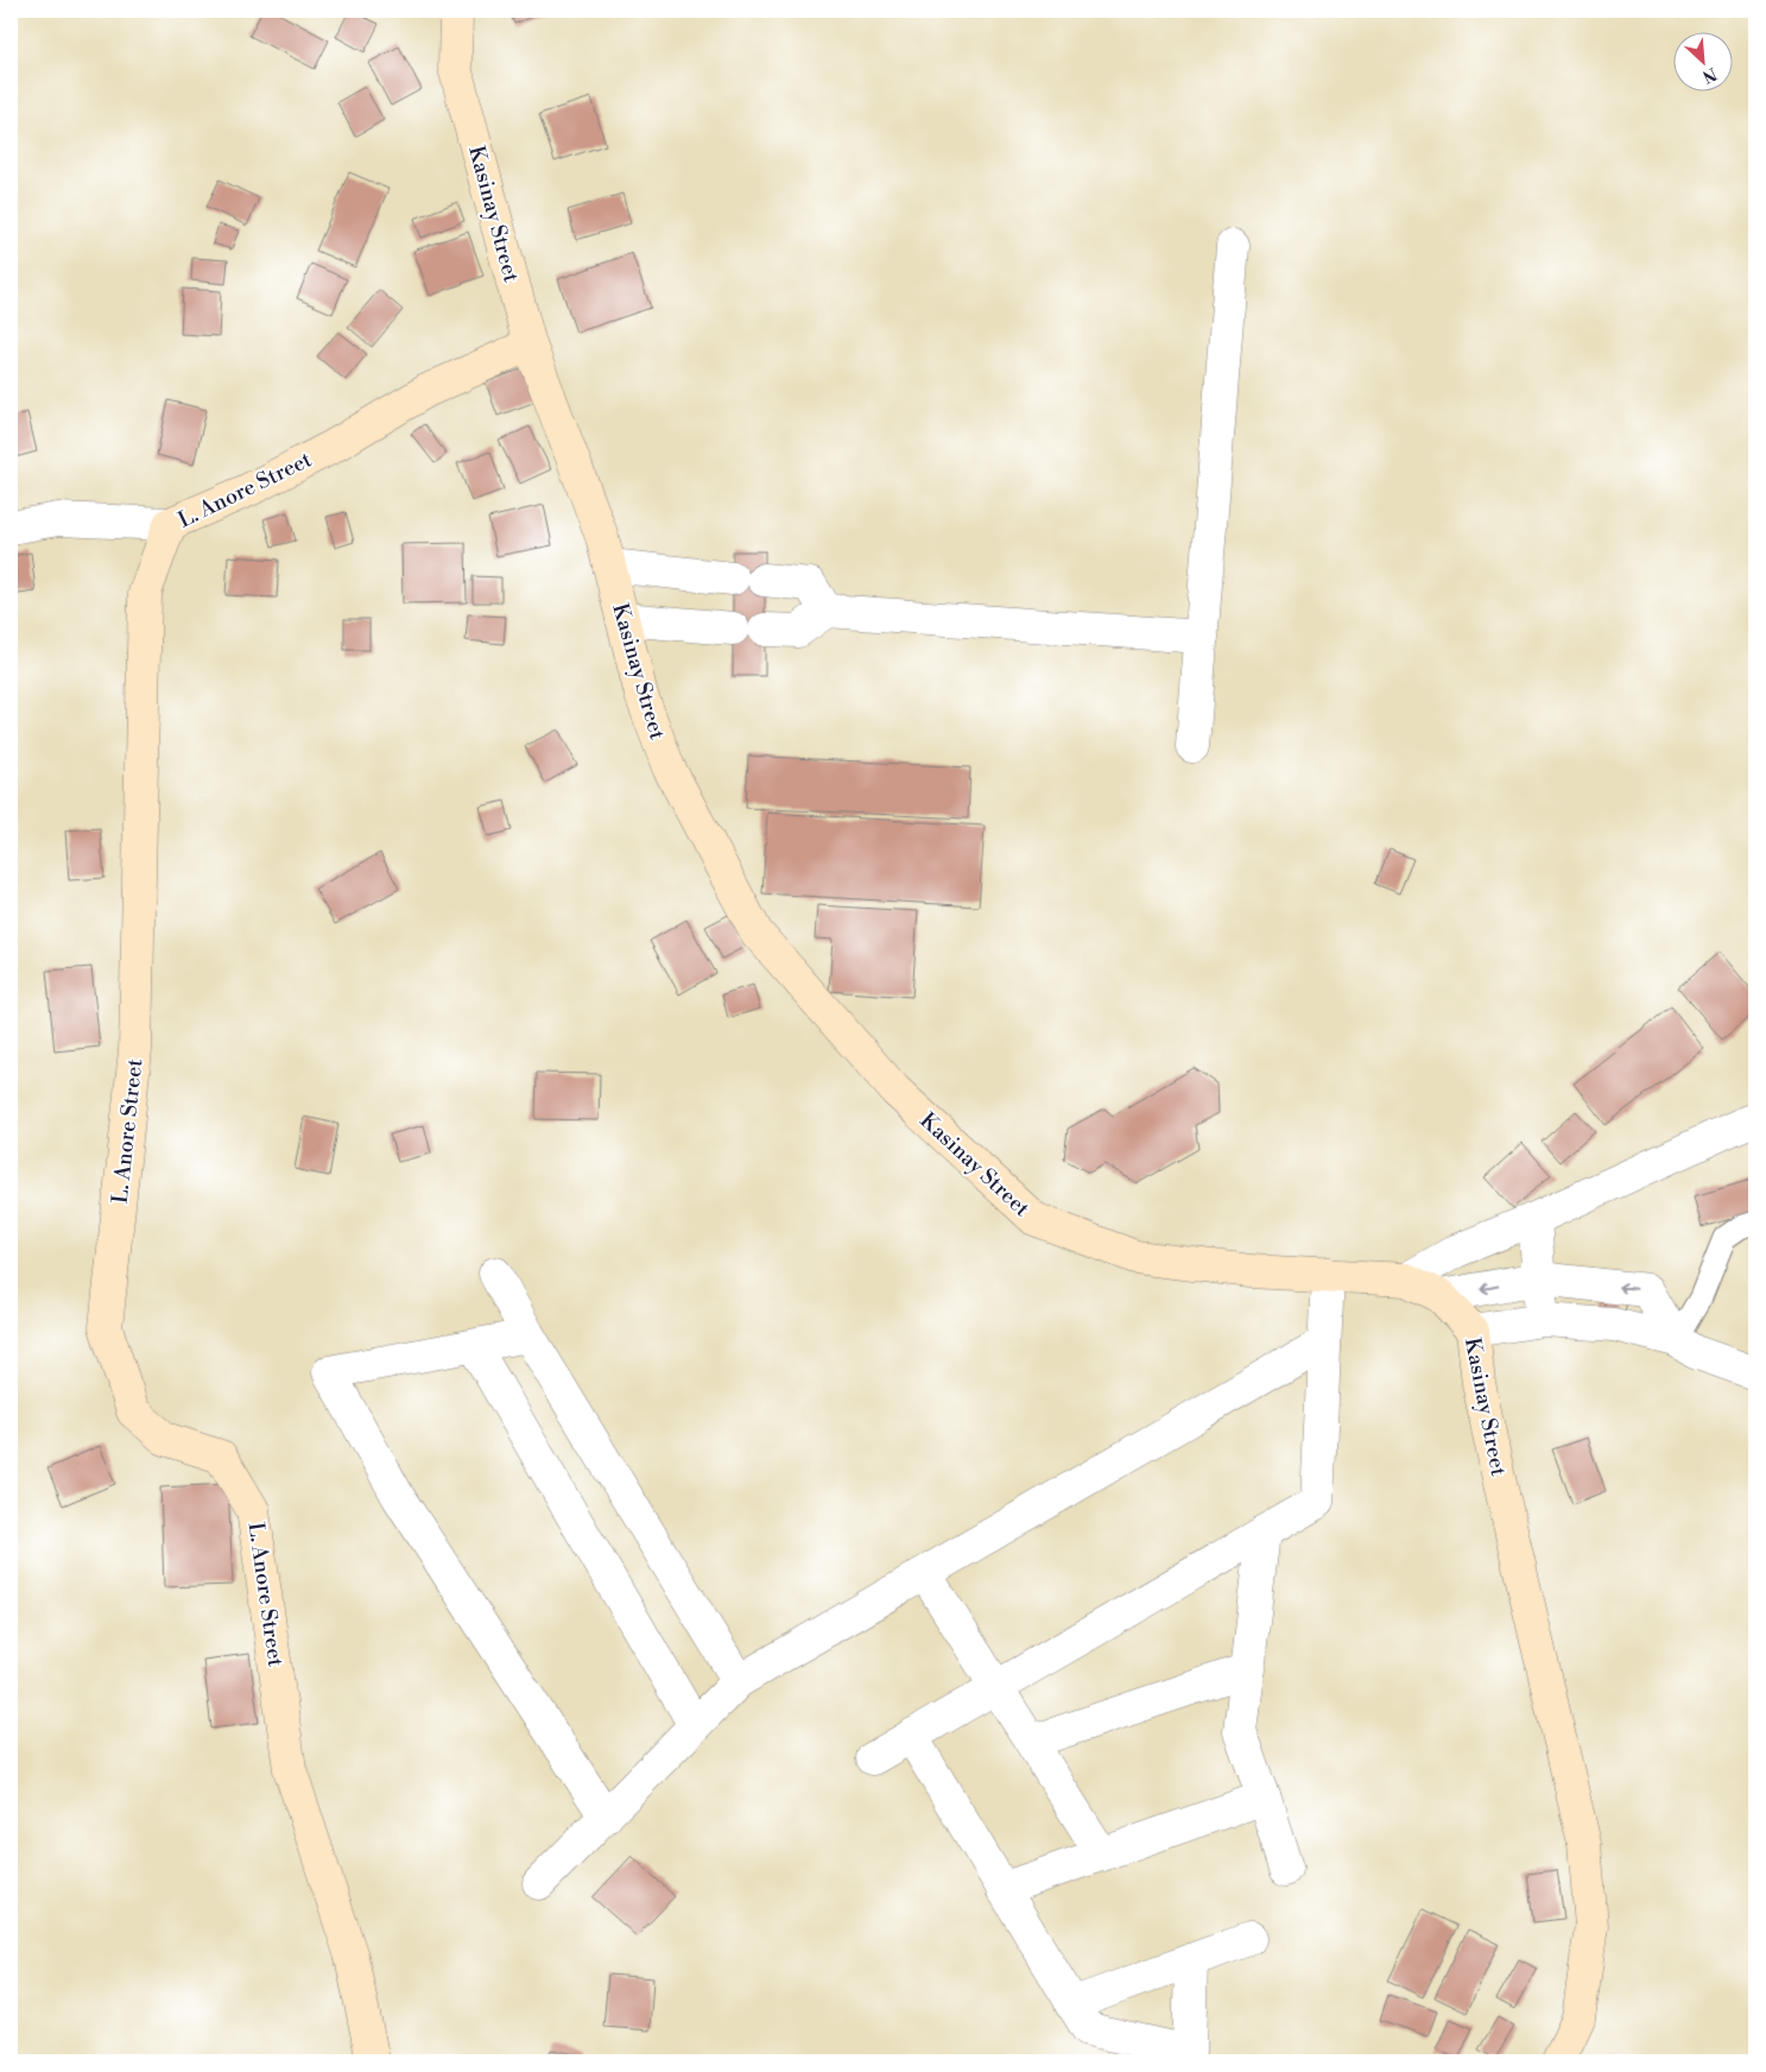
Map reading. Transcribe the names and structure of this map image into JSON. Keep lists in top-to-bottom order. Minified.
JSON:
{"streets":{"street":["Kasinay Street","L. Anore Street"]},"crossings":[["Kasinay Street","L. Anore Street"]],"north":"bottom right"}
